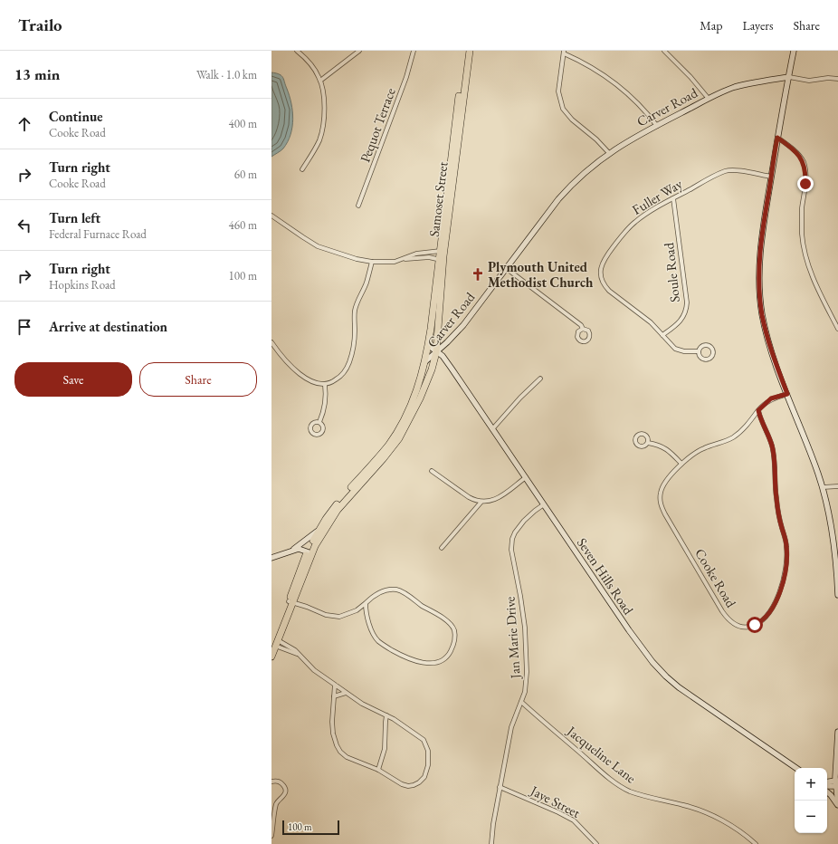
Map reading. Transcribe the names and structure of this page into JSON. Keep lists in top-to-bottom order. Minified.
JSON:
{"streets":{"highway":["Carver Road","Samoset Street"],"street":["Pequot Terrace","Fuller Way","Soule Road","Seven Hills Road","Cooke Road","Jan Marie Drive","Jacqueline Lane","Jaye Street"]},"crossings":[["Carver Road","Samoset Street"],["Carver Road","Seven Hills Road"],["Fuller Way","Soule Road"],["Samoset Street","Seven Hills Road"],["Seven Hills Road","Jan Marie Drive"],["Jan Marie Drive","Jacqueline Lane"],["Jan Marie Drive","Jaye Street"]],"places":{"church":["Plymouth United Methodist Church"]},"scale_bar":"100 m","page":{"header":"Trailo","nav":["Map","Layers","Share"],"heading":["13 min","Walk · 1.0 km"],"list":[["Continue","Cooke Road","400 m"],["Turn right","Cooke Road","60 m"],["Turn left","Federal Furnace Road","460 m"],["Turn right","Hopkins Road","100 m"],"Arrive at destination"],"buttons":["Save","Share"],"map_buttons":["+","−"],"scale":"100 m"}}
